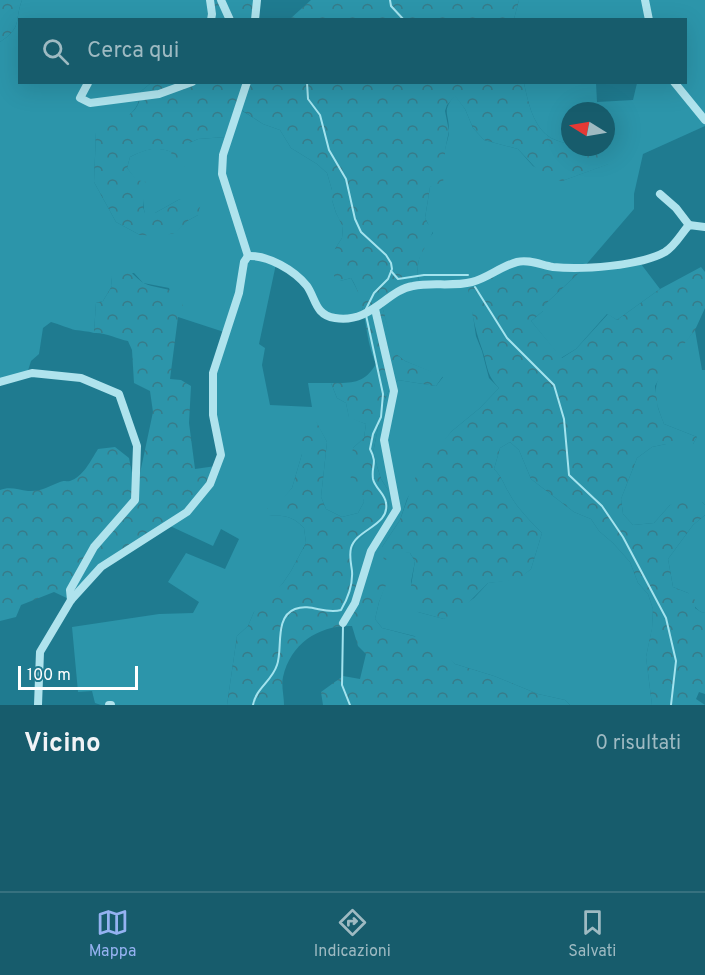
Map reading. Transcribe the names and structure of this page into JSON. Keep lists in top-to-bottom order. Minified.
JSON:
{"scale_bar":"100 m","north":"left","page":{"search":"Cerca qui","scale":"100 m","heading":["Vicino","0 risultati"],"nav":["Mappa","Indicazioni","Salvati"]}}
